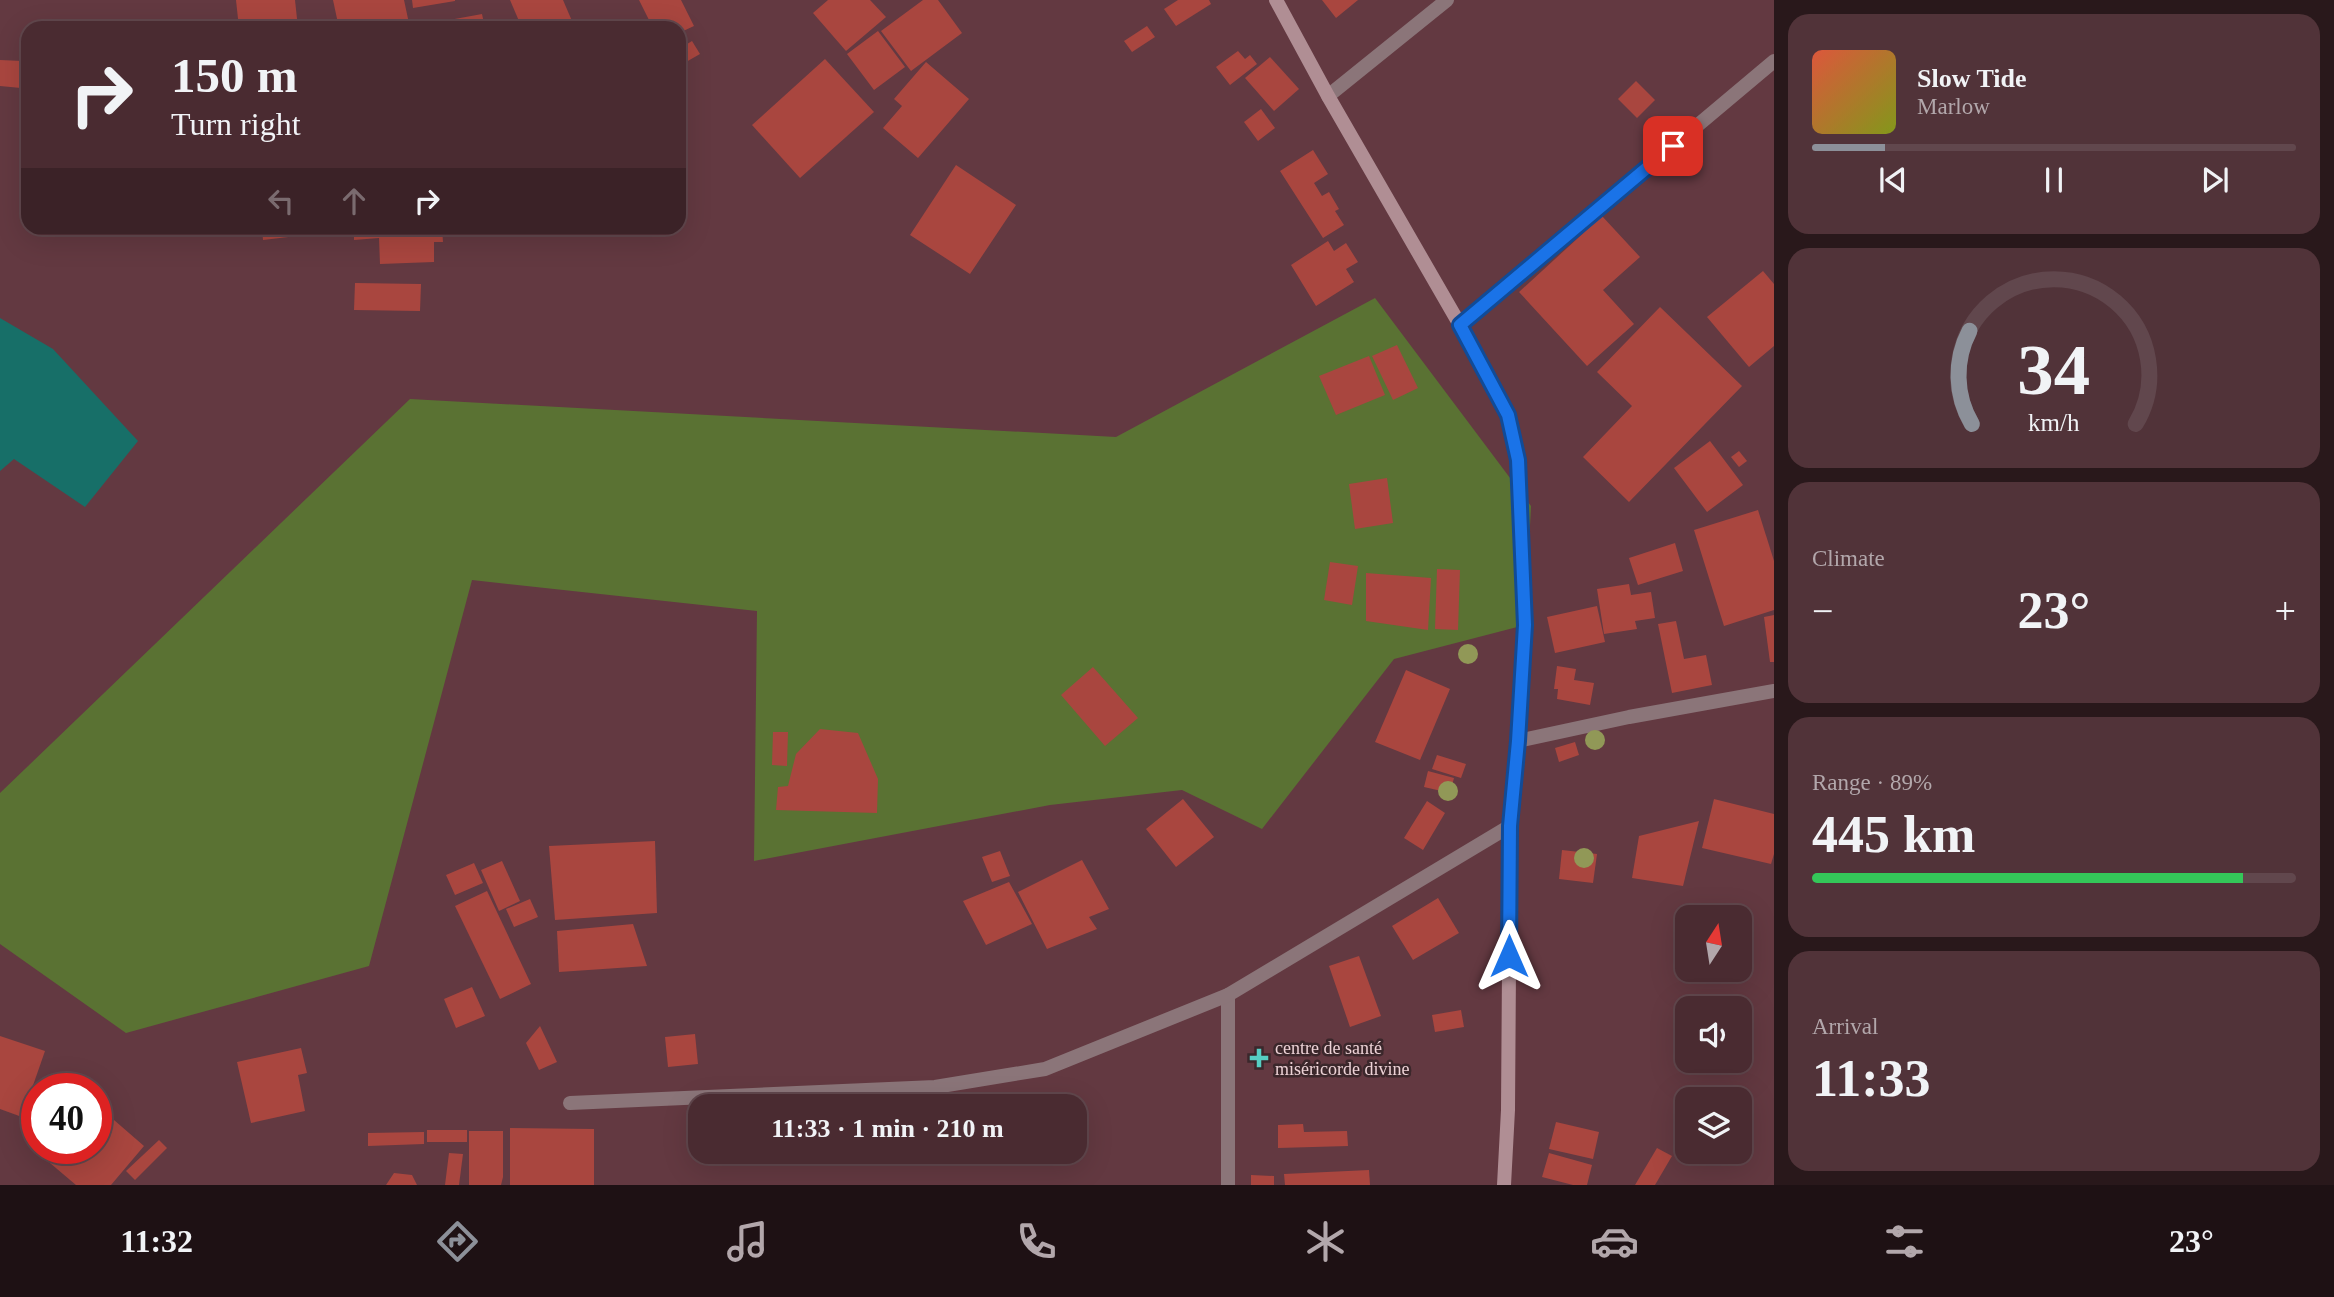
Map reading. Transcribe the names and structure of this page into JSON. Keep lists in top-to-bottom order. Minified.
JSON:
{"places":{"health":["centre de santé miséricorde divine"]},"north":"top","page":{"turn":["150 m","Turn right"],"song":["Slow Tide","Marlow"],"tile":["Climate",["Range · 89%","445 km"],["Arrival","11:33"]],"heat":["−","23°","+"],"limit":"40","trip":"11:33 · 1 min · 210 m","tabs":["11:32","23°"],"gauge":["34","km/h"]}}
